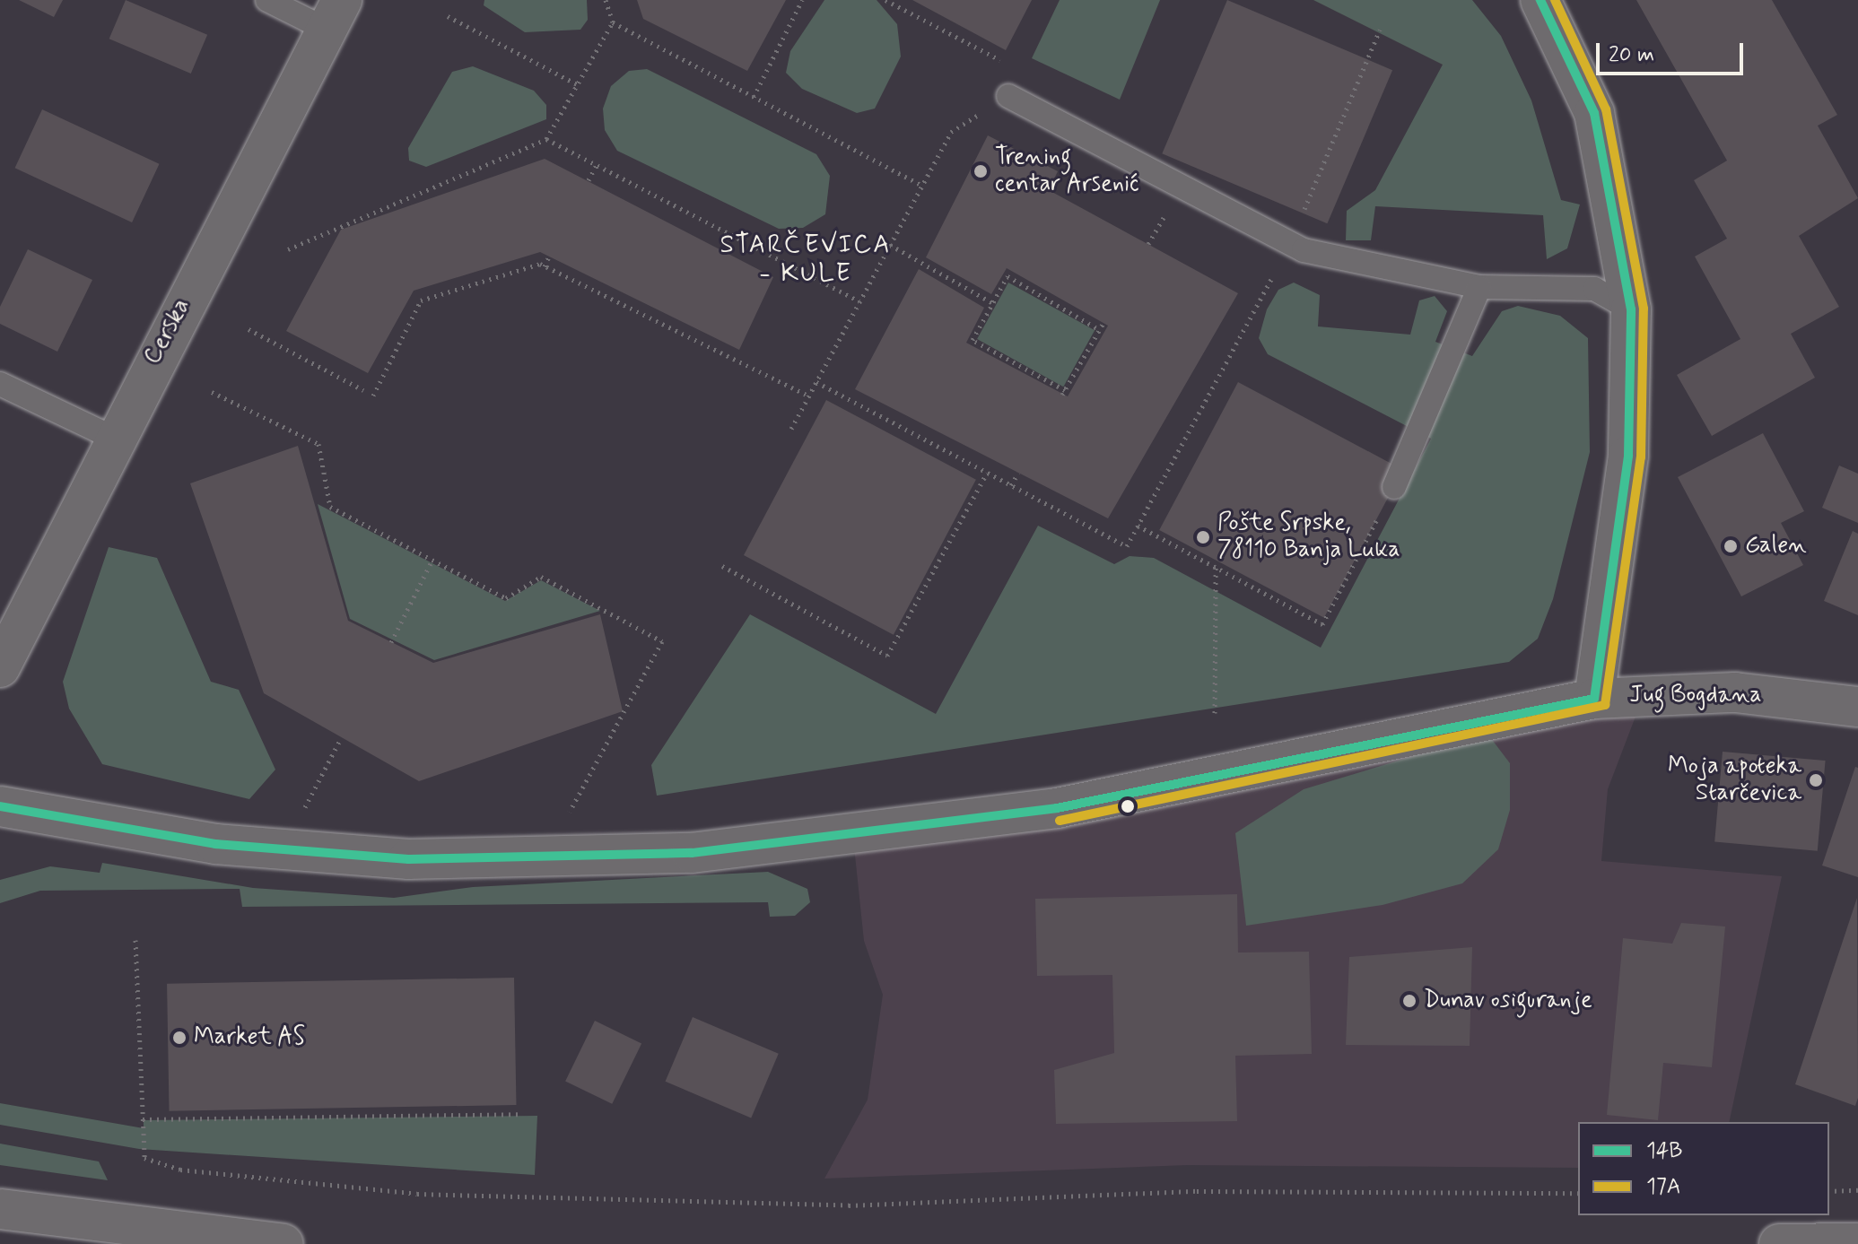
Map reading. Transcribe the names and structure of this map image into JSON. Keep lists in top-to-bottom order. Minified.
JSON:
{"streets":{"street":["Cerska","Jug Bogdana"]},"districts":["STARČEVICA - KULE"],"places":["Trening centar Arsenić","Pošte Srpske, 78110 Banja Luka","Galen","Moja apoteka Starčevica","Dunav osiguranje","Market AS"],"lines":["transit line 14B","transit line 17A"],"legend":["14B","17A"],"scale_bar":"20 m"}
